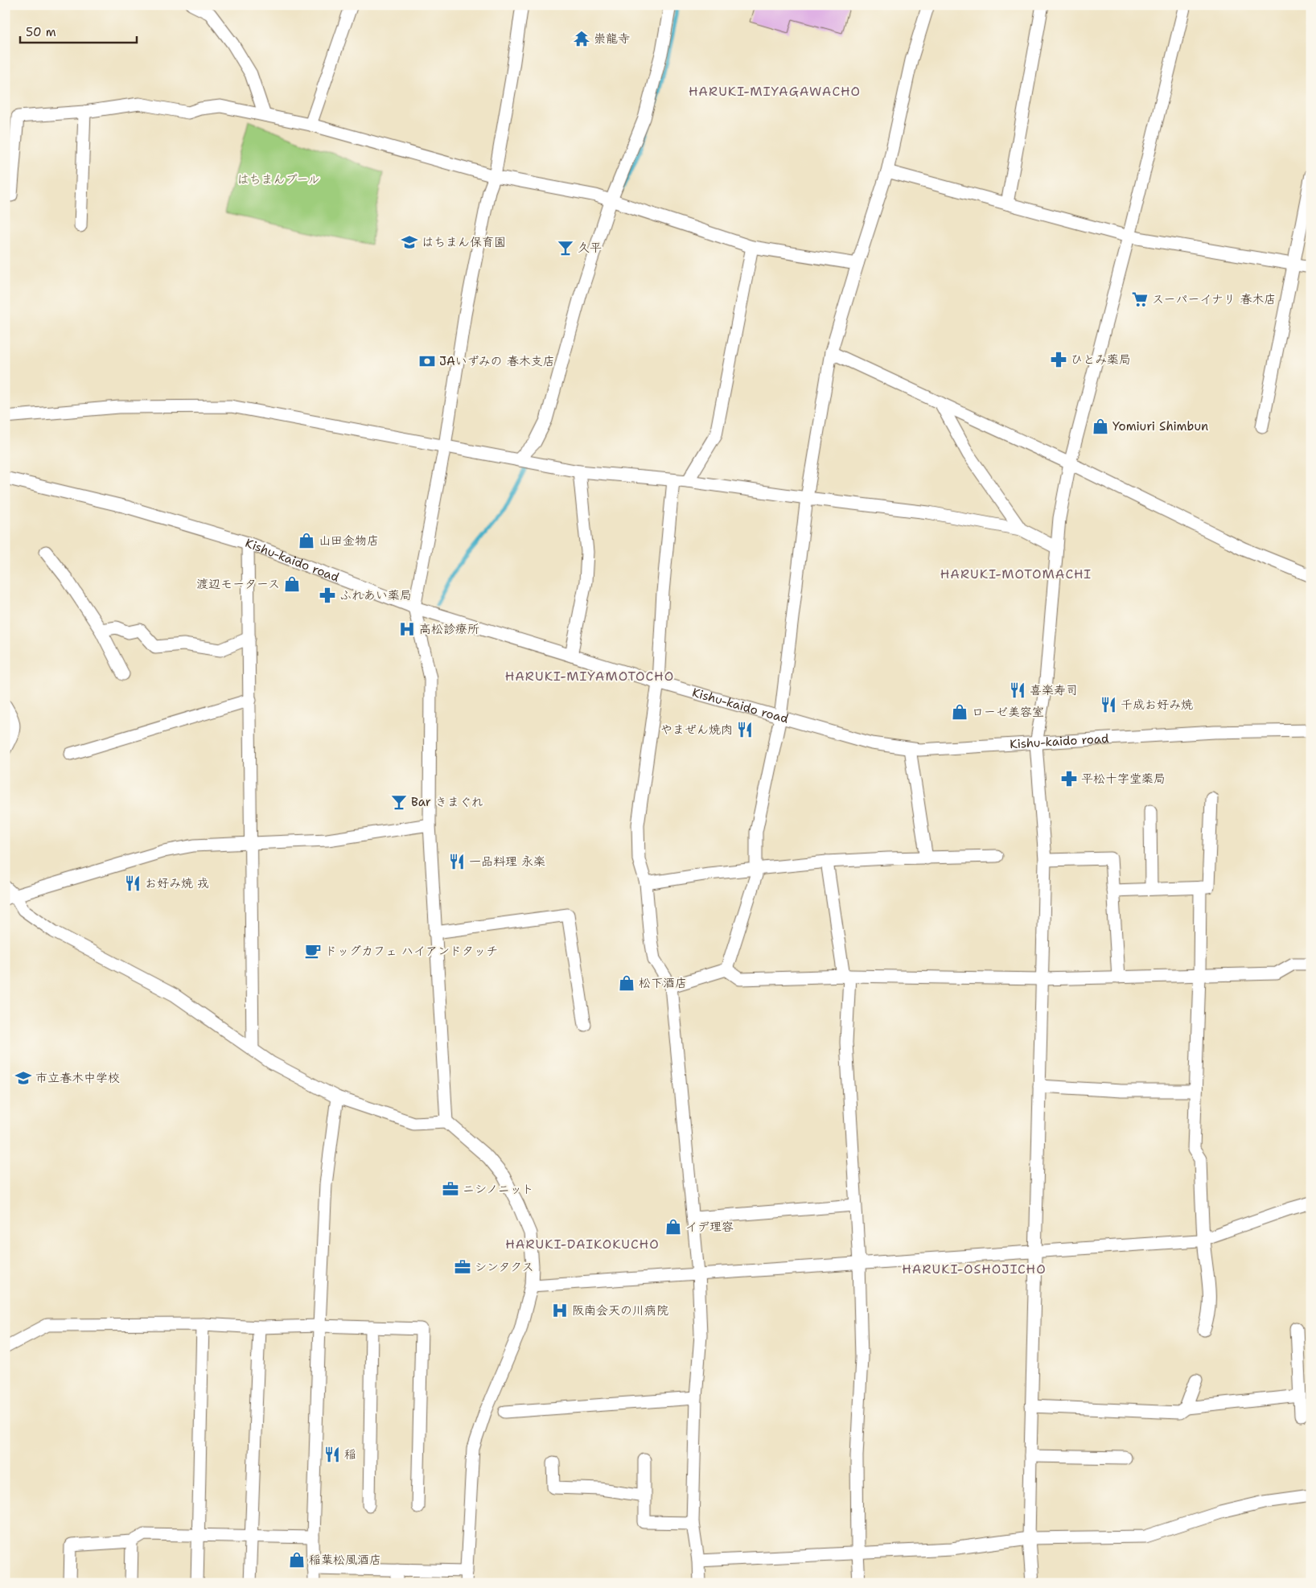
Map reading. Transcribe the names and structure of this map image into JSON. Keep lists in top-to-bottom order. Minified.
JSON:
{"streets":{"street":["Kishu-kaido road"]},"districts":["HARUKI-MIYAGAWACHO","HARUKI-MOTOMACHI","HARUKI-MIYAMOTOCHO","HARUKI-DAIKOKUCHO","HARUKI-OSHOJICHO"],"parks":["はちまんプール"],"places":{"temple":["崇龍寺"],"school or university":["はちまん保育園","市立春木中学校"],"bar":["久平","Bar きまぐれ"],"supermarket":["スーパーイナリ 春木店"],"pharmacy":["ひとみ薬局","ふれあい薬局","平松十字堂薬局"],"bank":["JAいずみの 春木支店"],"shop":["Yomiuri Shimbun","山田金物店","渡辺モータース","ローゼ美容室","松下酒店","イデ理容","稲葉松風酒店"],"hospital":["高松診療所","阪南会天の川病院"],"restaurant":["喜楽寿司","千成お好み焼","やまぜん焼肉","一品料理 永楽","お好み焼 戎","稲"],"cafe":["ドッグカフェ ハイアンドタッチ"],"office":["ニシノニット","シンタクス"]},"scale_bar":"50 m"}
